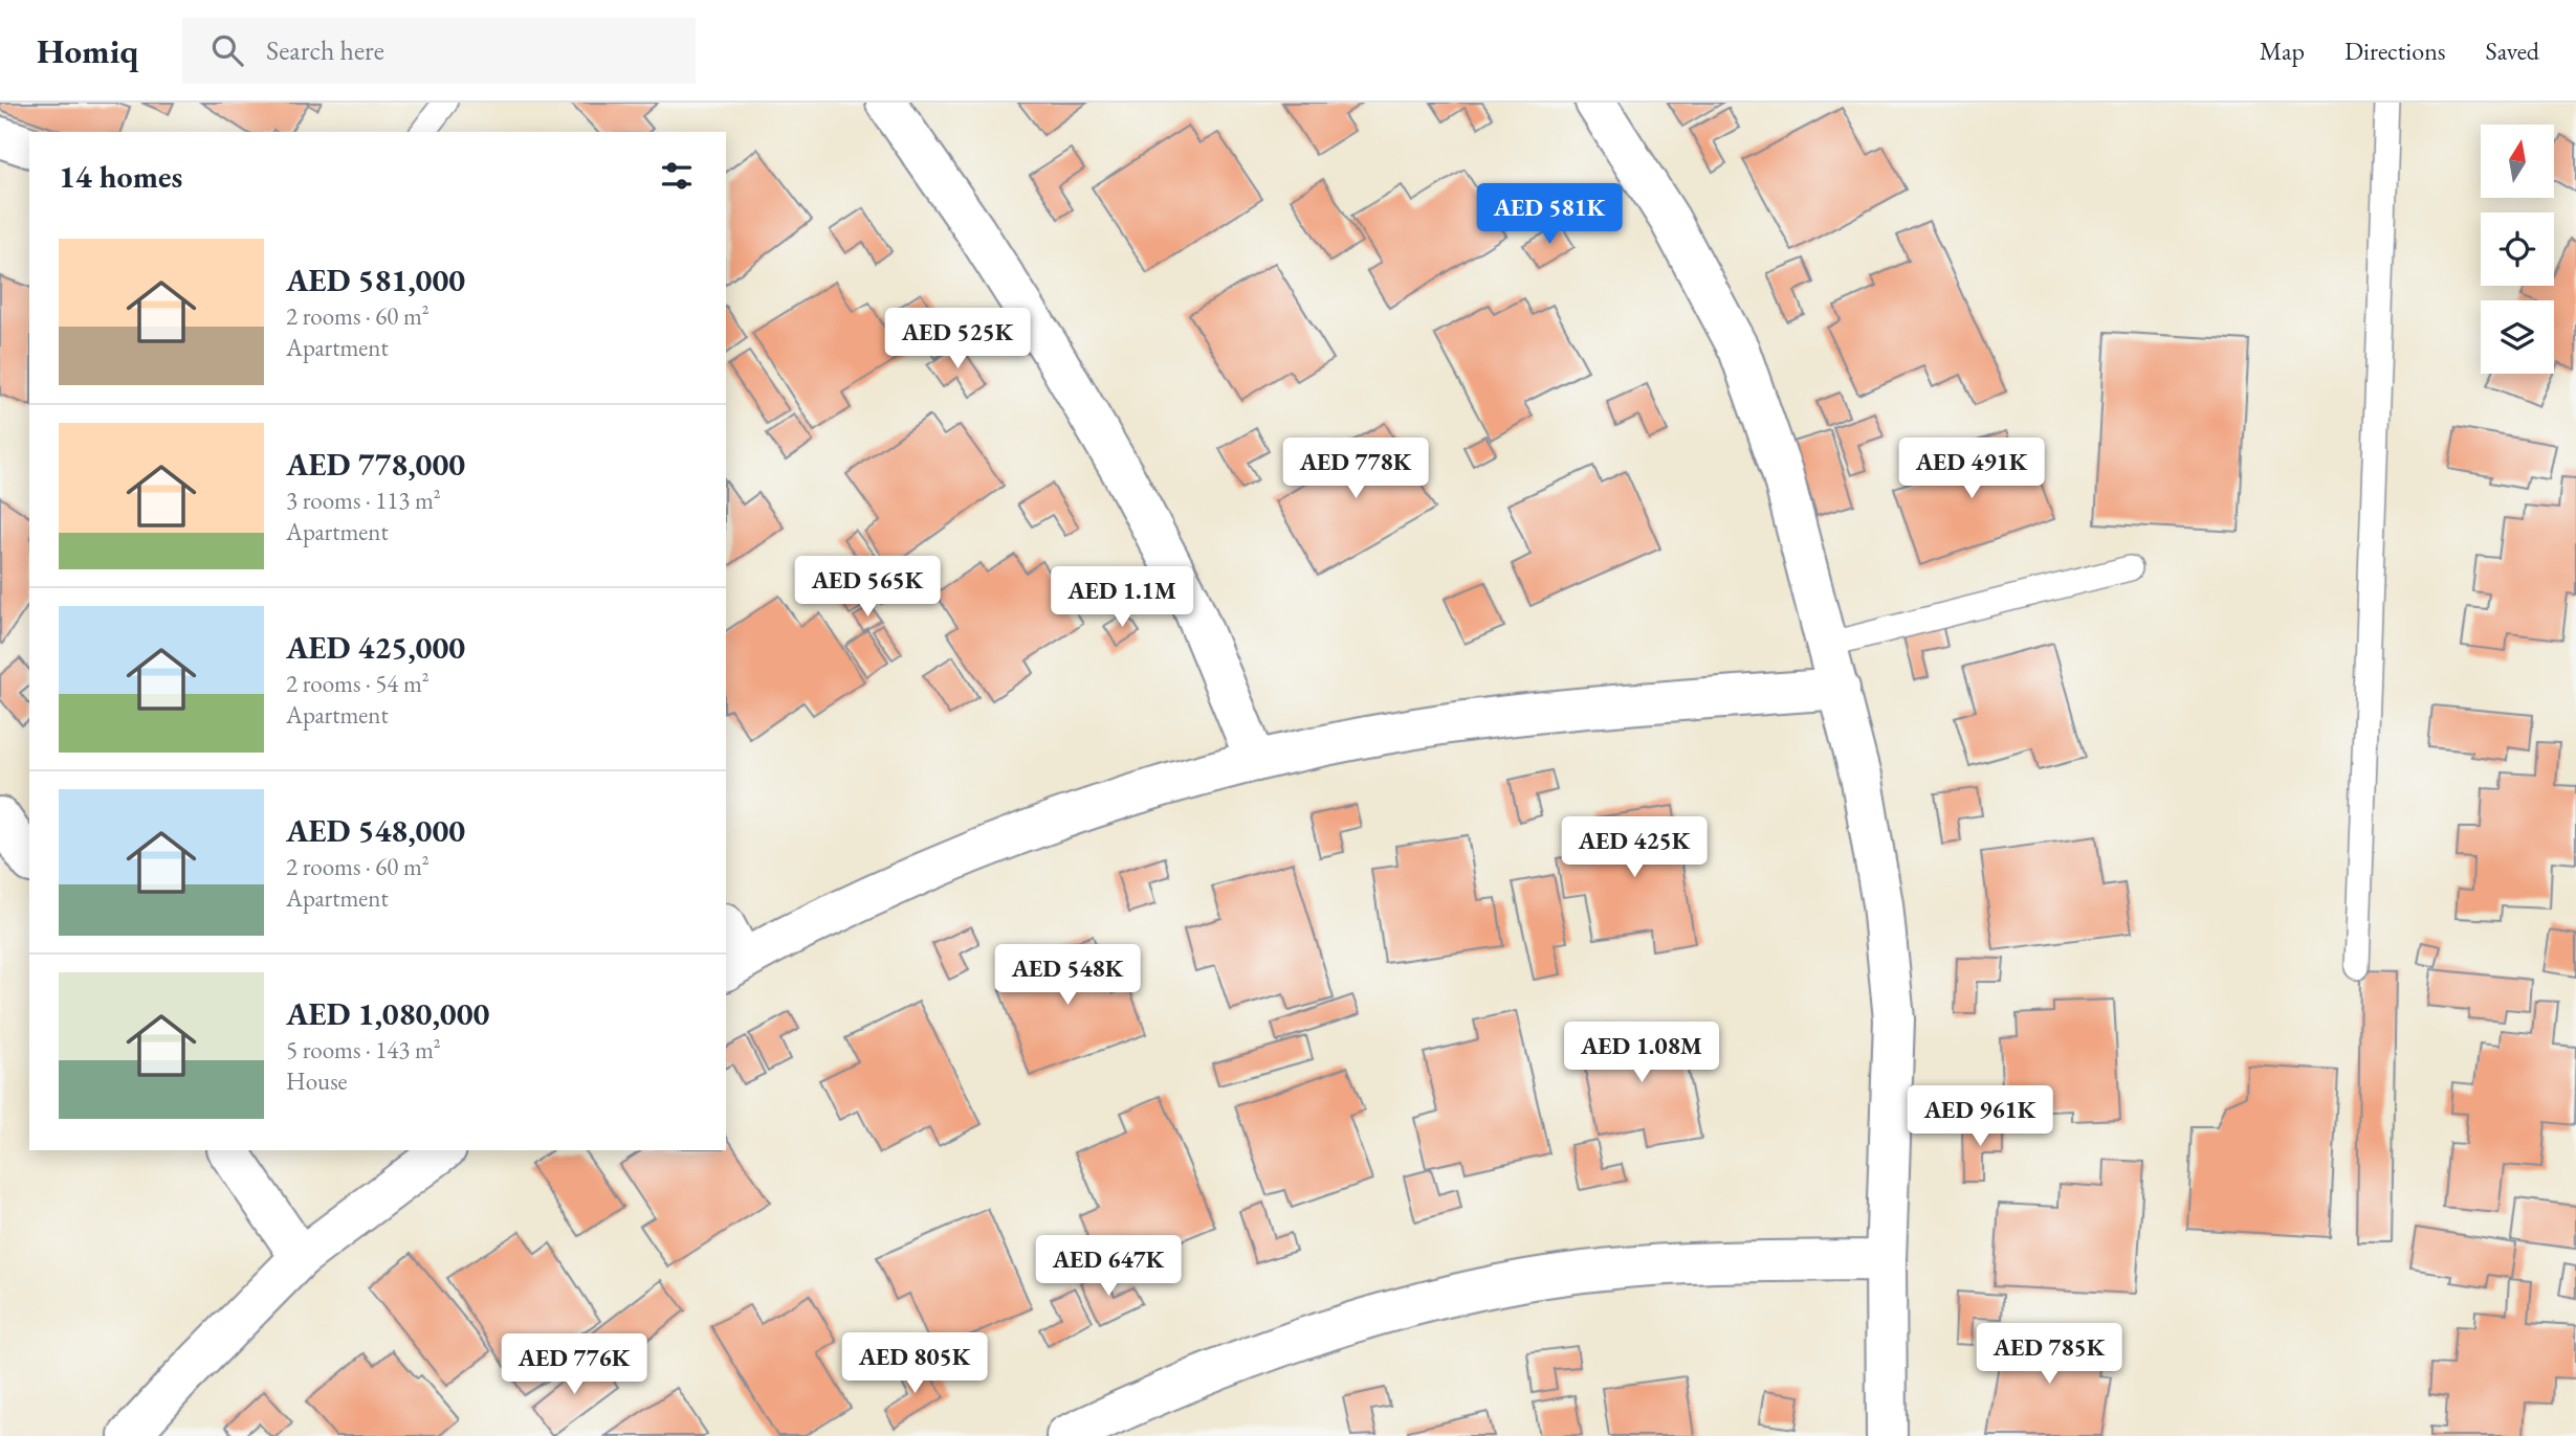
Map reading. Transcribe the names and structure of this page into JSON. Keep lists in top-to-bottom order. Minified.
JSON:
{"north":"top","page":{"header":"Homiq","search":"Search here","nav":["Map","Directions","Saved"],"heading":"14 homes","price":["AED 581K","AED 525K","AED 778K","AED 491K","AED 565K","AED 1.1M","AED 425K","AED 548K","AED 1.08M","AED 961K","AED 647K","AED 785K","AED 805K","AED 776K"],"list":[{"name":"AED 581,000","note":"2 rooms · 60 m² · Apartment"},{"name":"AED 778,000","note":"3 rooms · 113 m² · Apartment"},{"name":"AED 425,000","note":"2 rooms · 54 m² · Apartment"},{"name":"AED 548,000","note":"2 rooms · 60 m² · Apartment"},{"name":"AED 1,080,000","note":"5 rooms · 143 m² · House"}]}}
